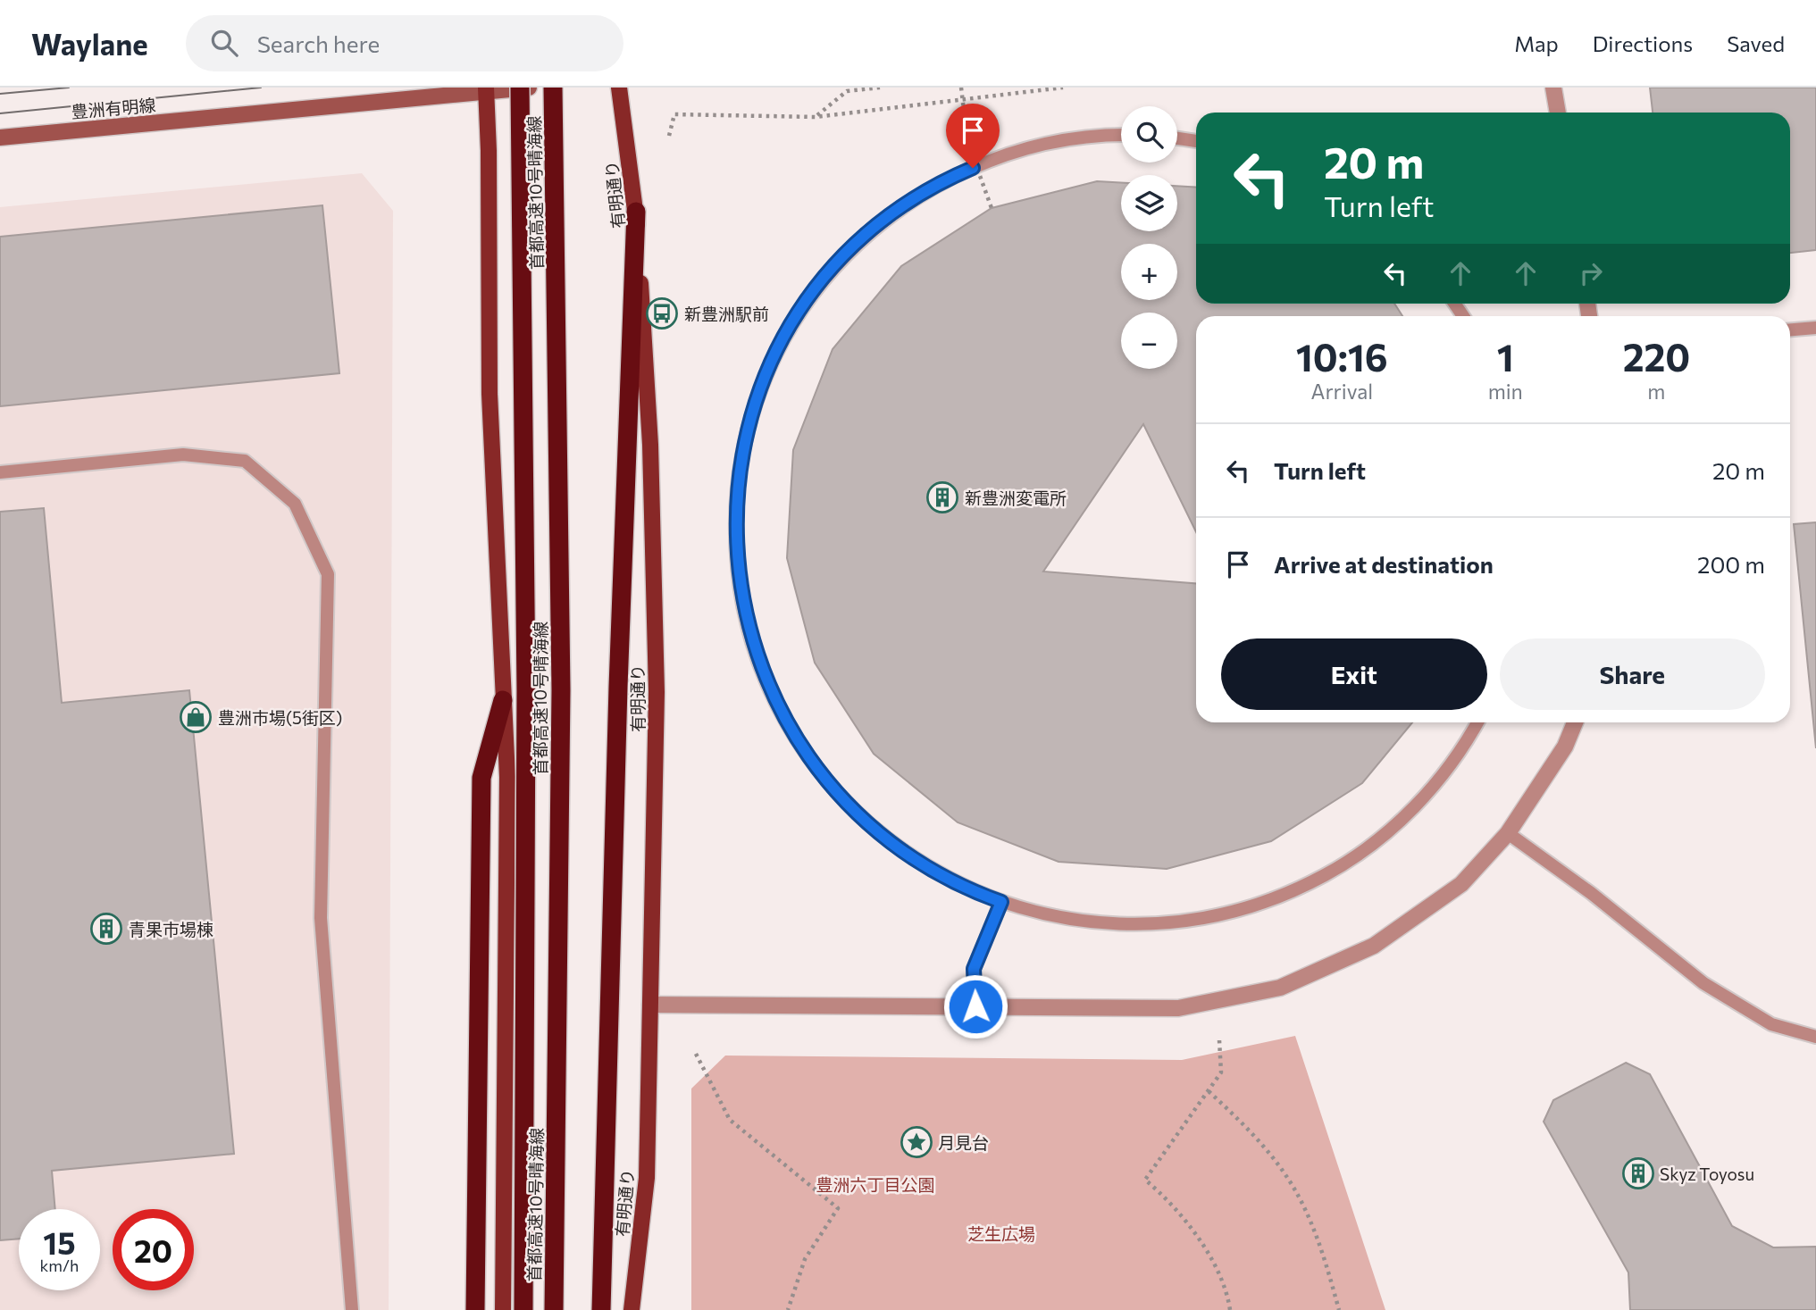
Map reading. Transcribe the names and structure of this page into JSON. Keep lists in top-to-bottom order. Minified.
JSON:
{"streets":{"highway":["首都高速10号晴海線"],"main road":["豊洲有明線","有明通り"]},"parks":["豊洲六丁目公園","芝生広場"],"places":{"bus stop":["新豊洲駅前"],"building":["新豊洲変電所","青果市場棟","Skyz Toyosu"],"shop":["豊洲市場(5街区)"],"place":["月見台"]},"page":{"header":"Waylane","search":"Search here","nav":["Map","Directions","Saved"],"map_buttons":["+","−"],"turn":["20 m","Turn left"],"eta":["10:16","Arrival","1","min","220","m"],"list":[{"name":"Turn left","value":"20 m"},{"name":"Arrive at destination","value":"200 m"}],"buttons":["Exit","Share"],"speed":"15 km/h","limit":"20"}}
